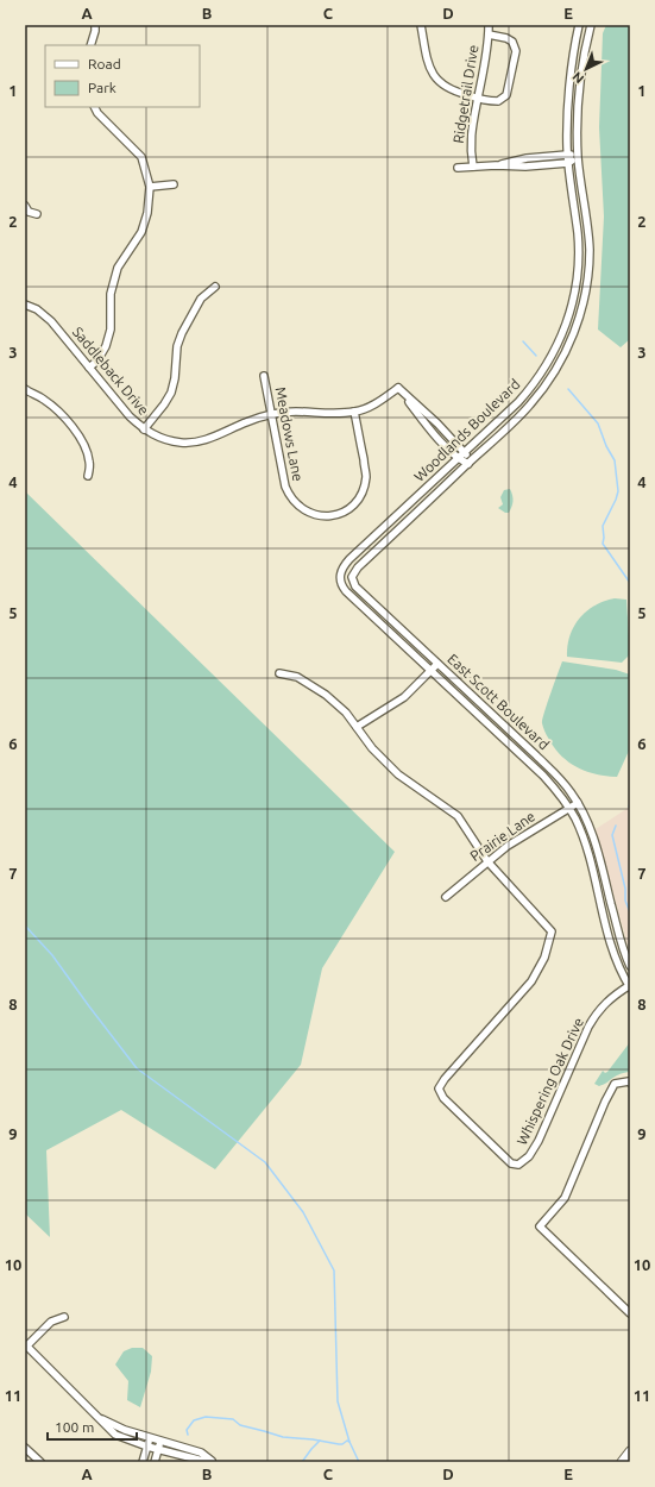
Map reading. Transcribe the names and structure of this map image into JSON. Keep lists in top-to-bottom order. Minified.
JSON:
{"streets":{"street":["Ridgetrail Drive","Saddleback Drive","Woodlands Boulevard","Meadows Lane","East Scott Boulevard","Prairie Lane","Whispering Oak Drive"]},"crossings":[["Saddleback Drive","Meadows Lane"],["Woodlands Boulevard","East Scott Boulevard"],["East Scott Boulevard","Prairie Lane"],["East Scott Boulevard","Whispering Oak Drive"],["Prairie Lane","Whispering Oak Drive"]],"legend":["Road","Park"],"scale_bar":"100 m","north":"bottom left","grid":{"columns":["A","B","C","D","E"],"rows":["1","2","3","4","5","6","7","8","9","10","11"]}}
